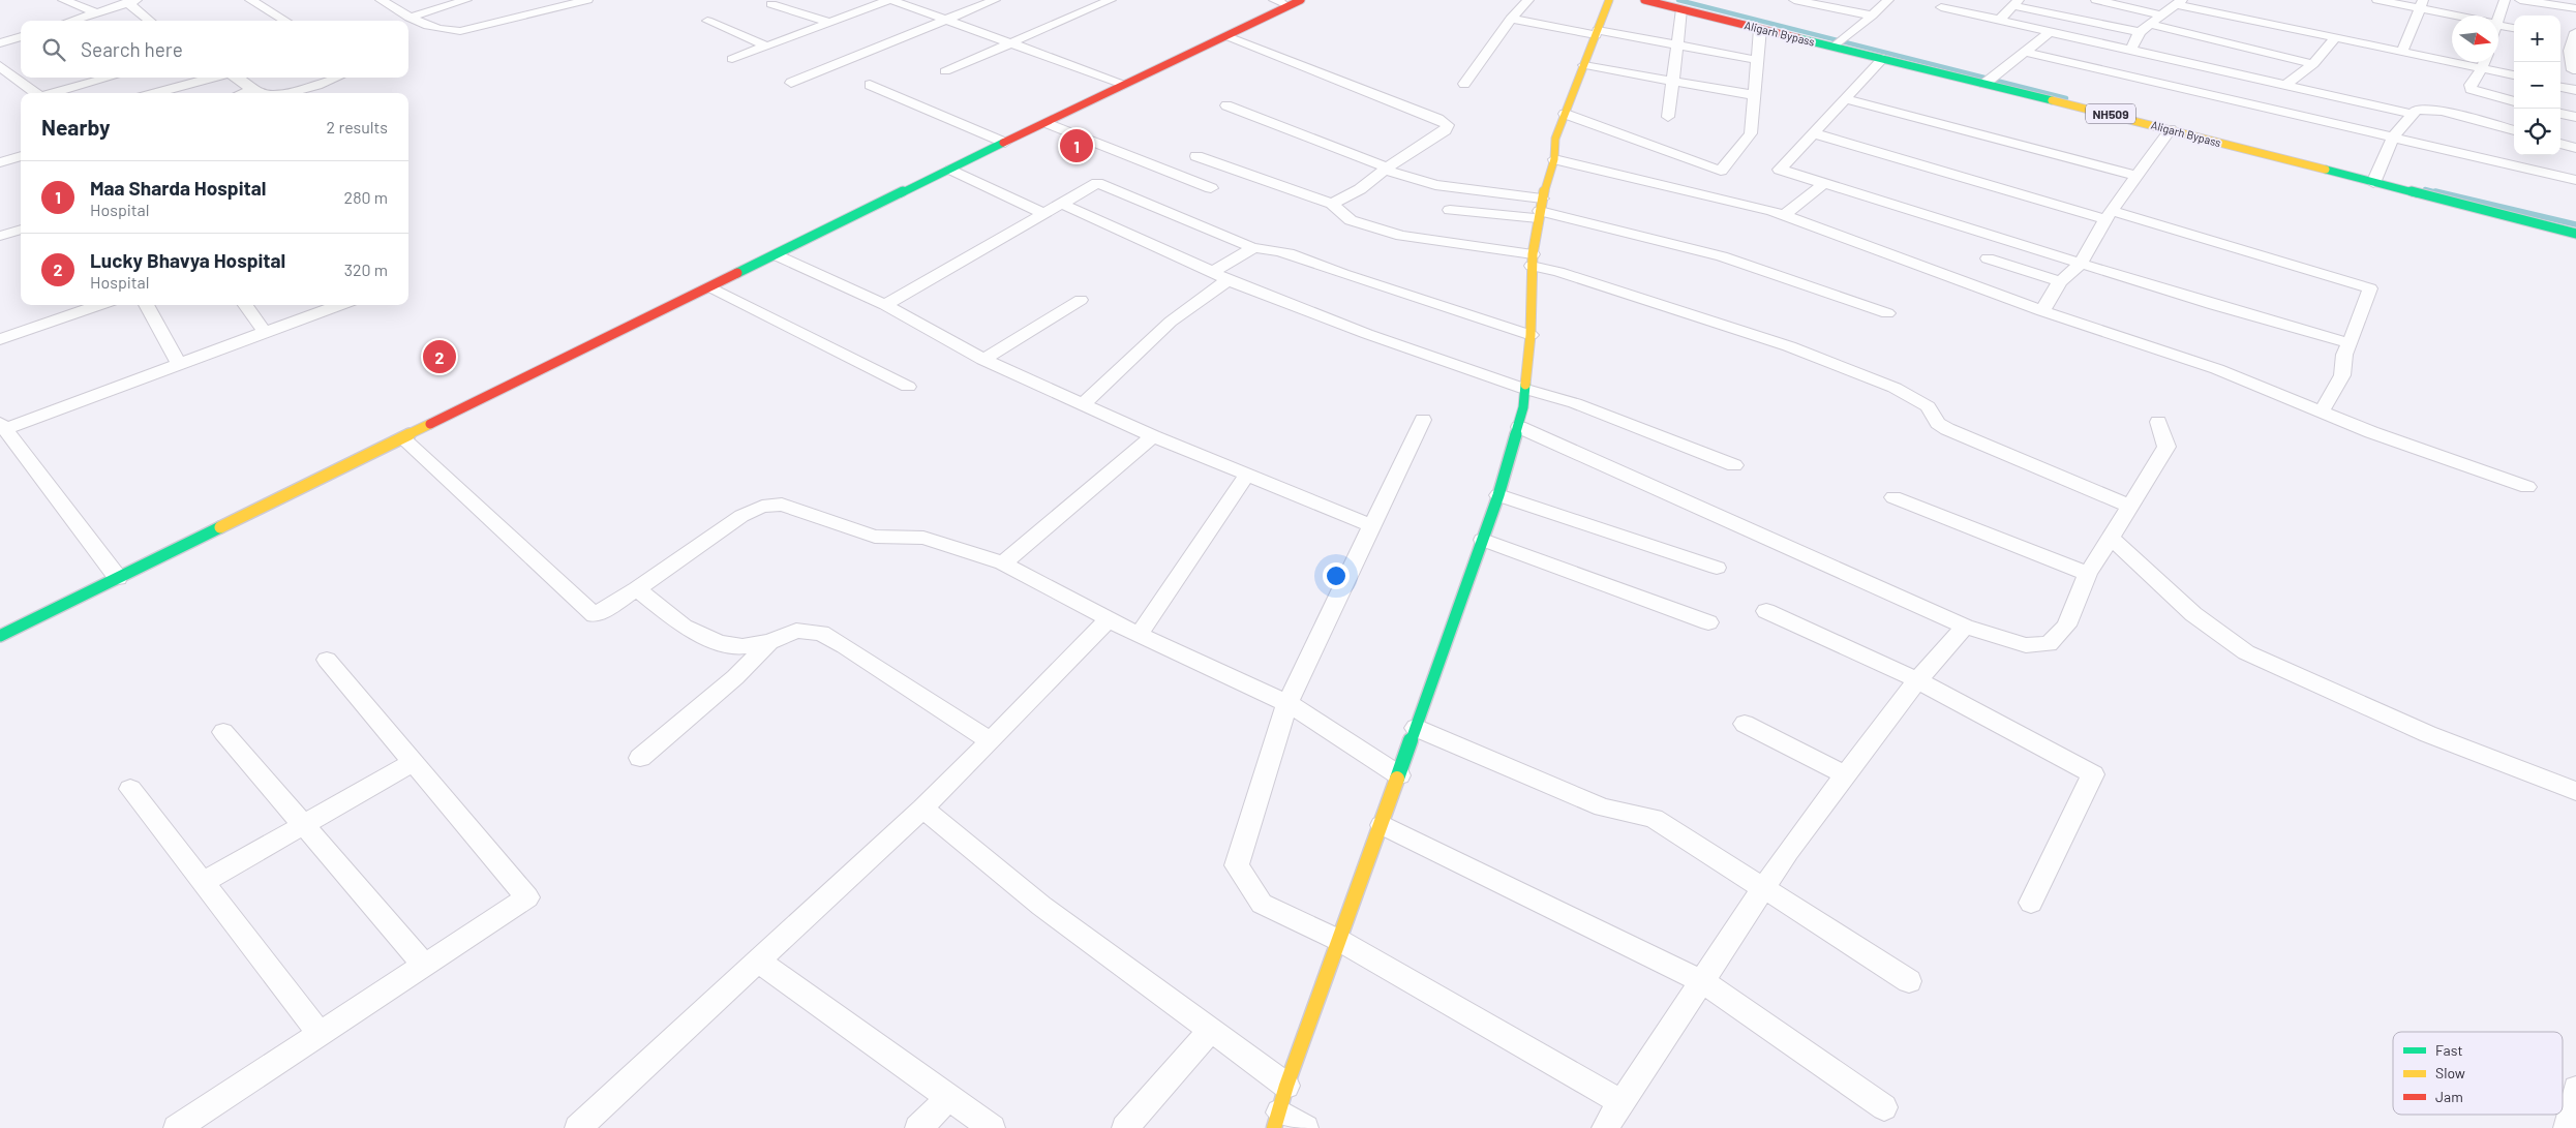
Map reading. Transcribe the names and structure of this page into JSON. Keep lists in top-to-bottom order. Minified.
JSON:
{"streets":{"main road":["Aligarh Bypass","NH509"]},"legend":["Fast","Slow","Jam"],"north":"right","page":{"map_buttons":["+","−"],"search":"Search here","heading":["Nearby","2 results"],"pins":["1","2"],"list":[{"mark":"1","name":"Maa Sharda Hospital","note":"Hospital","value":"280 m"},{"mark":"2","name":"Lucky Bhavya Hospital","note":"Hospital","value":"320 m"}]}}
